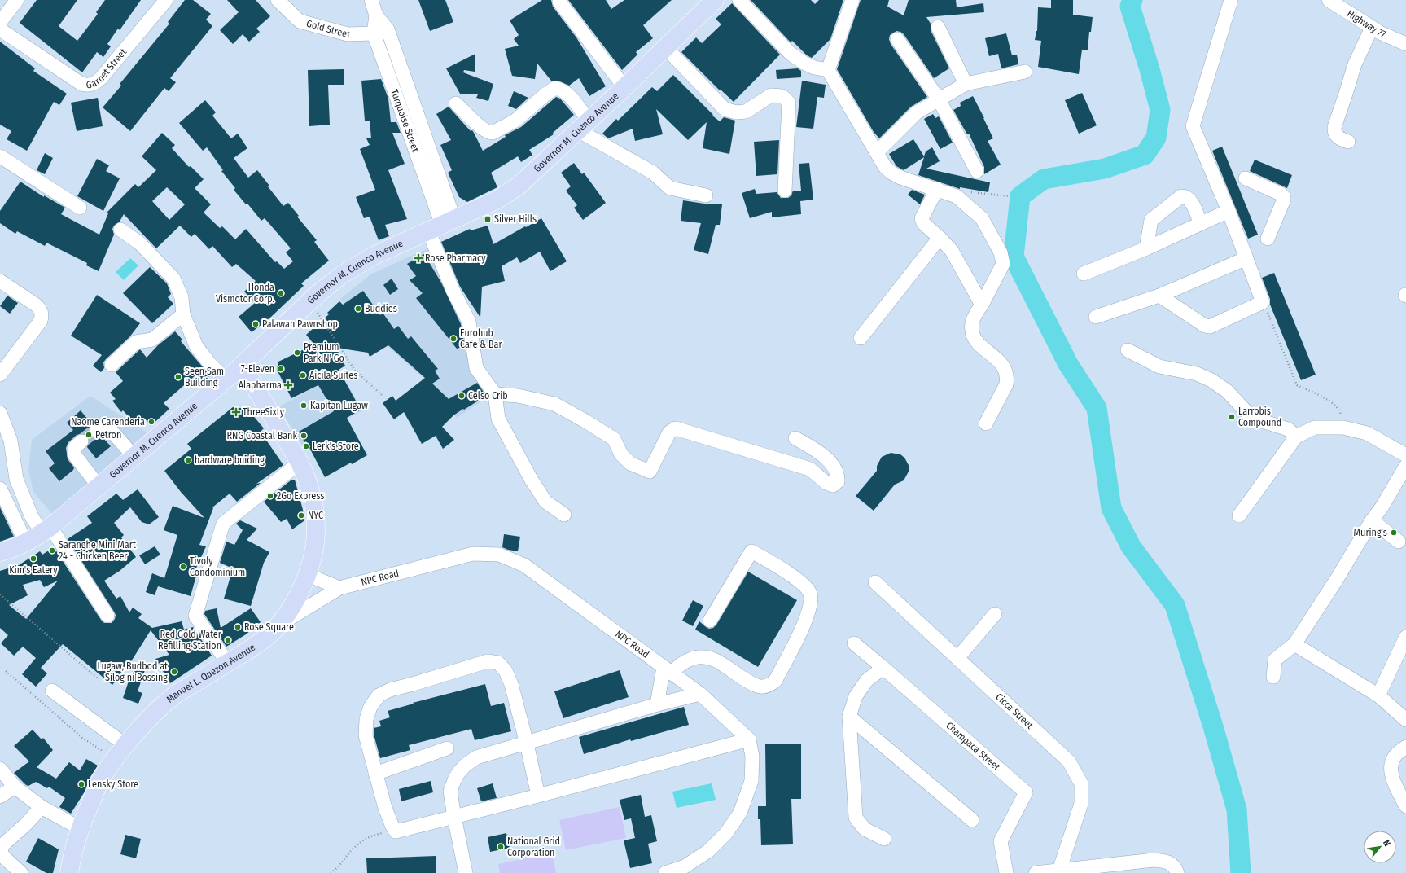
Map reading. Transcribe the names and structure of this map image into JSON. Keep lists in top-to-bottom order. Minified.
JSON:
{"streets":{"main road":["Governor M. Cuenco Avenue","Manuel L. Quezon Avenue"],"street":["Highway 77","Gold Street","Garnet Street","Turquoise Street","NPC Road","Cicca Street","Champaca Street"]},"crossings":[["Gold Street","Turquoise Street"],["Turquoise Street","Governor M. Cuenco Avenue"],["Governor M. Cuenco Avenue","Manuel L. Quezon Avenue"],["NPC Road","Manuel L. Quezon Avenue"]],"places":{"transit":["Silver Hills"],"health":["Rose Pharmacy","Alapharma","ThreeSixty"],"other":["Honda Vismotor Corp.","Buddies","Palawan Pawnshop","Eurohub Cafe & Bar","Premium Park N' Go","7-Eleven","Aicila Suites","Seen Sam Building","Celso Crib","Kapitan Lugaw","Larrobis Compound","Naome Carenderia","Petron","RNG Coastal Bank","Lerk's Store","hardware buiding","2Go Express","NYC","Muring's","Saranghe Mini Mart 24 - Chicken Beer","Kim's Eatery","Tivoly Condominium","Rose Square","Red Gold Water Refilling Station","Lugaw, Budbod at Silog ni Bossing","Lensky Store","National Grid Corporation"]},"north":"top right"}
